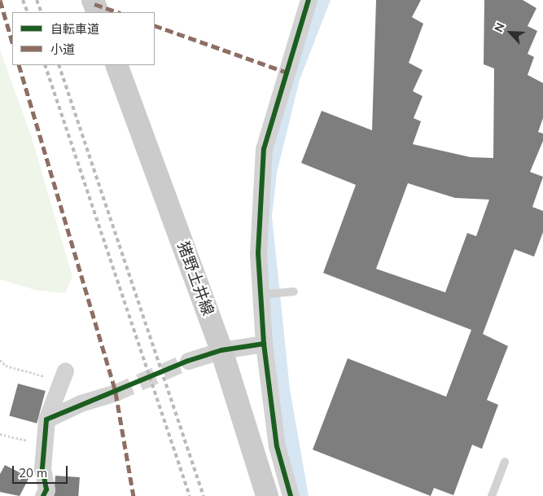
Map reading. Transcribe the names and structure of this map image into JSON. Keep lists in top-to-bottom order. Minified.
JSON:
{"streets":{"main road":["猪野土井線"]},"legend":["自転車道","小道"],"scale_bar":"20 m","north":"top left"}
